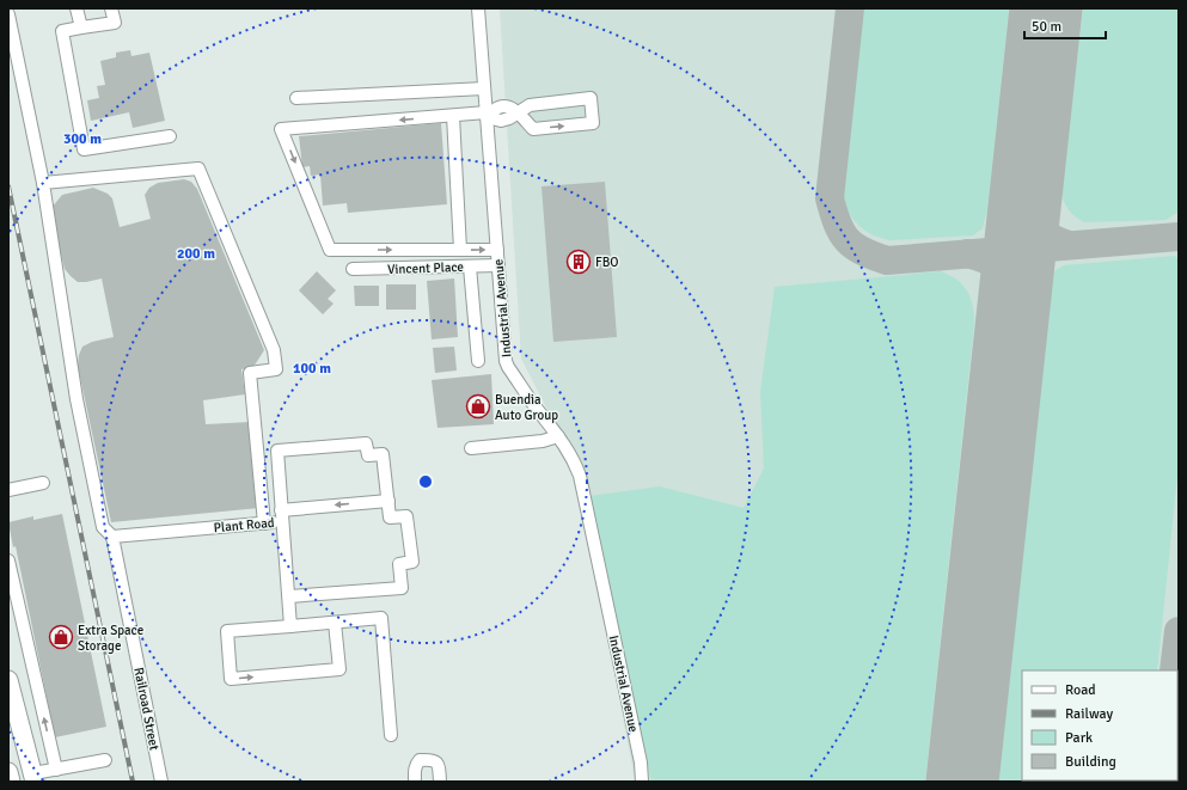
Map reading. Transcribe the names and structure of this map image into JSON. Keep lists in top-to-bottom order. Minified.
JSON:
{"streets":{"street":["Vincent Place","Industrial Avenue","Plant Road","Railroad Street"]},"crossings":[["Vincent Place","Industrial Avenue"],["Plant Road","Railroad Street"]],"places":{"building":["FBO"],"shop":["Buendia Auto Group","Extra Space Storage"]},"legend":["Road","Railway","Park","Building"],"scale_bar":"50 m","rings":["300 m","200 m","100 m"]}
